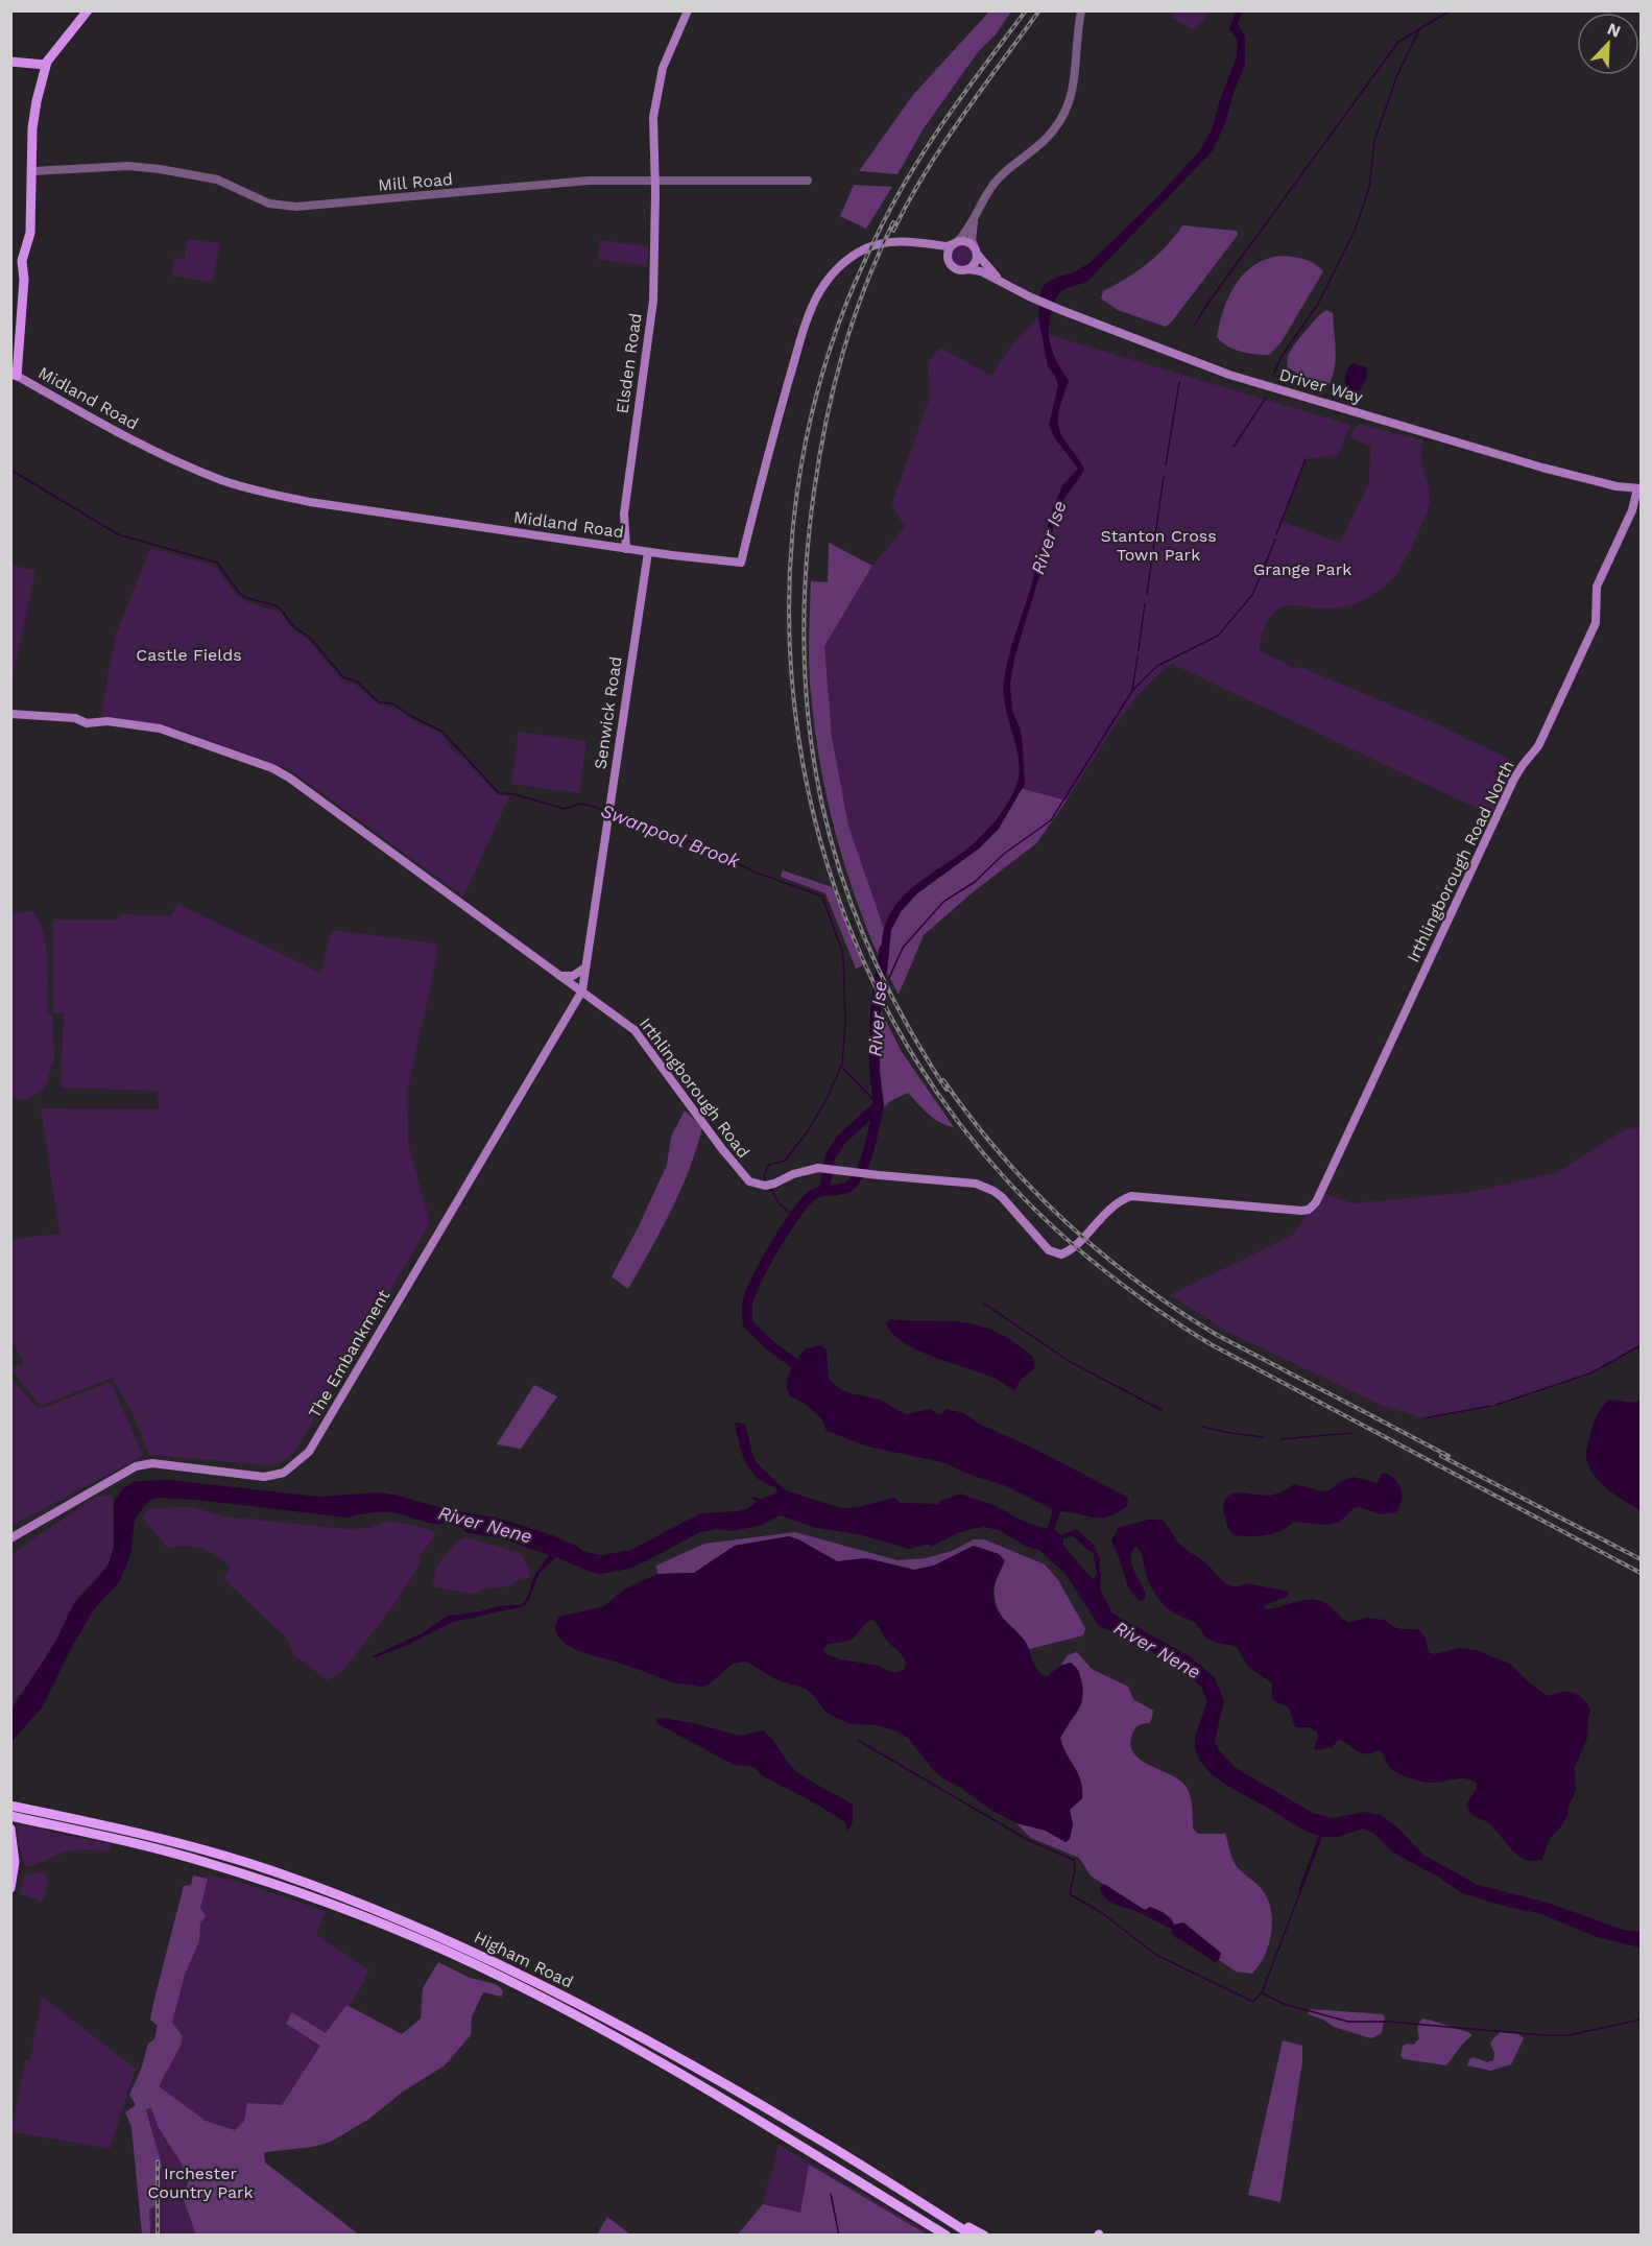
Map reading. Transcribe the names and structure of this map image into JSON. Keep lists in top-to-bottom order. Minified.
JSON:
{"streets":{"highway":["Higham Road"],"main road":["Elsden Road","Driver Way","Midland Road","Senwick Road","Irthlingborough Road North","Irthlingborough Road","The Embankment"],"street":["Mill Road"]},"crossings":[["Mill Road","Elsden Road"],["Elsden Road","Midland Road"],["Driver Way","Midland Road"],["Driver Way","Irthlingborough Road North"],["Midland Road","Senwick Road"],["Senwick Road","Irthlingborough Road"],["Senwick Road","The Embankment"],["Irthlingborough Road North","Irthlingborough Road"],["Irthlingborough Road","The Embankment"]],"water":["River Ise","Swanpool Brook","River Nene"],"parks":["Stanton Cross Town Park","Grange Park","Castle Fields","Irchester Country Park"],"north":"top right"}
